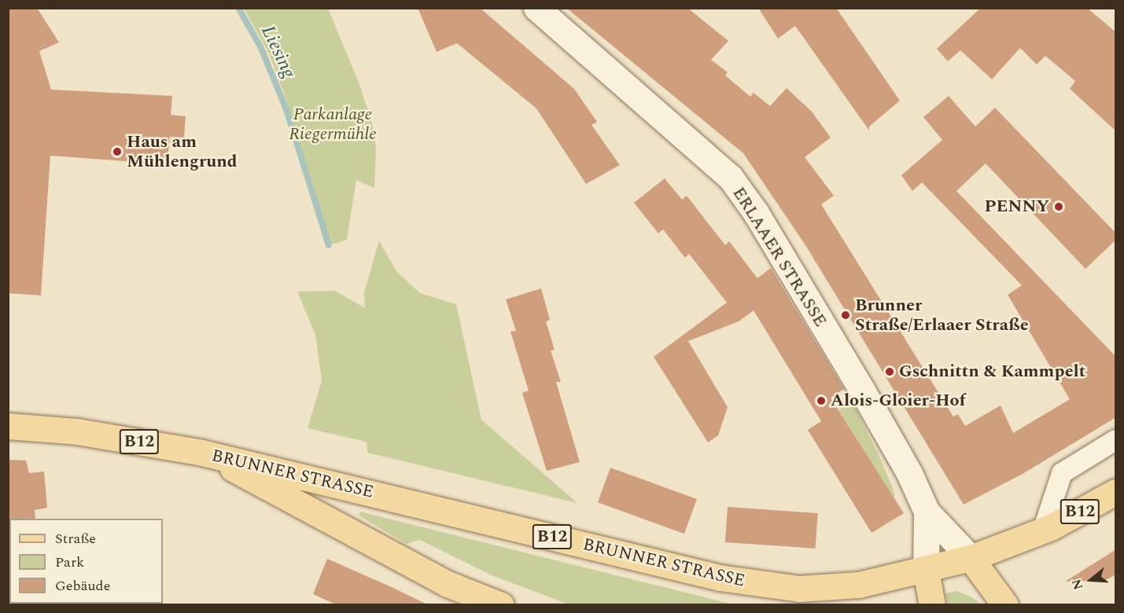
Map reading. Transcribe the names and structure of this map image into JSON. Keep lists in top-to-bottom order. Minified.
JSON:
{"streets":{"main road":["ERLAAER STRASSE","B12","BRUNNER STRASSE"]},"crossings":[["B12","BRUNNER STRASSE"]],"water":["Liesing"],"parks":["Parkanlage Riegermühle"],"places":["Haus am Mühlengrund","PENNY","Brunner Straße/Erlaaer Straße","Gschnittn & Kammpelt","Alois-Gloier-Hof"],"legend":["Straße","Park","Gebäude"],"north":"left"}
